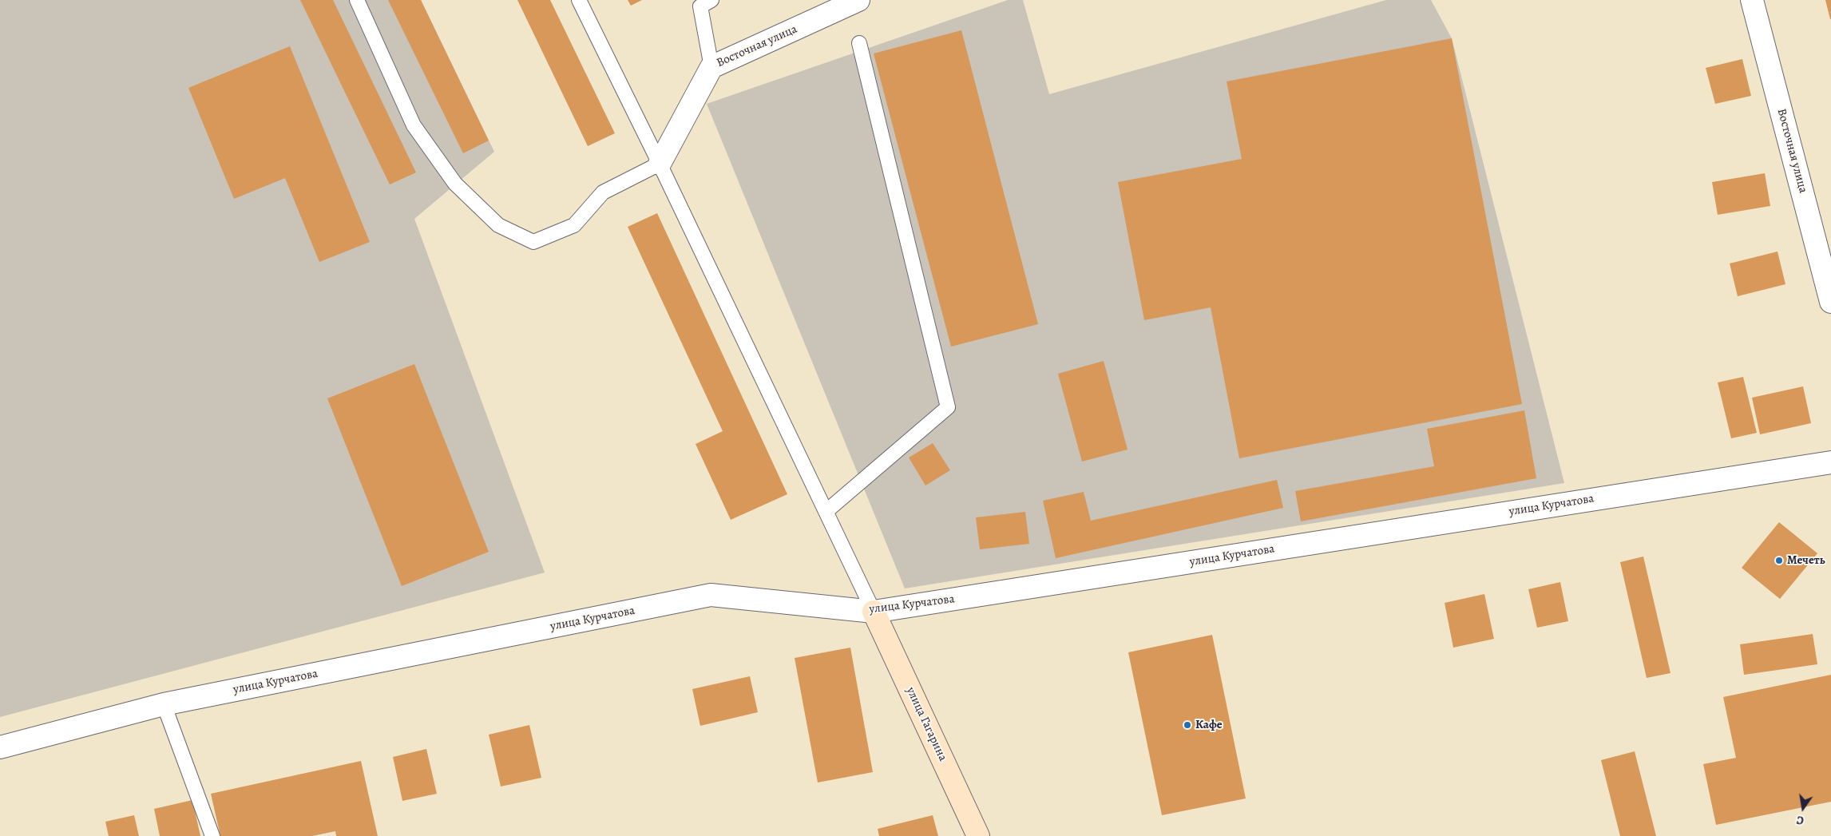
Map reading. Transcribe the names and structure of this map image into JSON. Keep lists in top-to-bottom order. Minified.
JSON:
{"streets":{"street":["Восточная улица","улица Курчатова","улица Гагарина"]},"crossings":[["улица Курчатова","улица Гагарина"]],"places":["Мечеть","Кафе"],"north":"bottom"}
